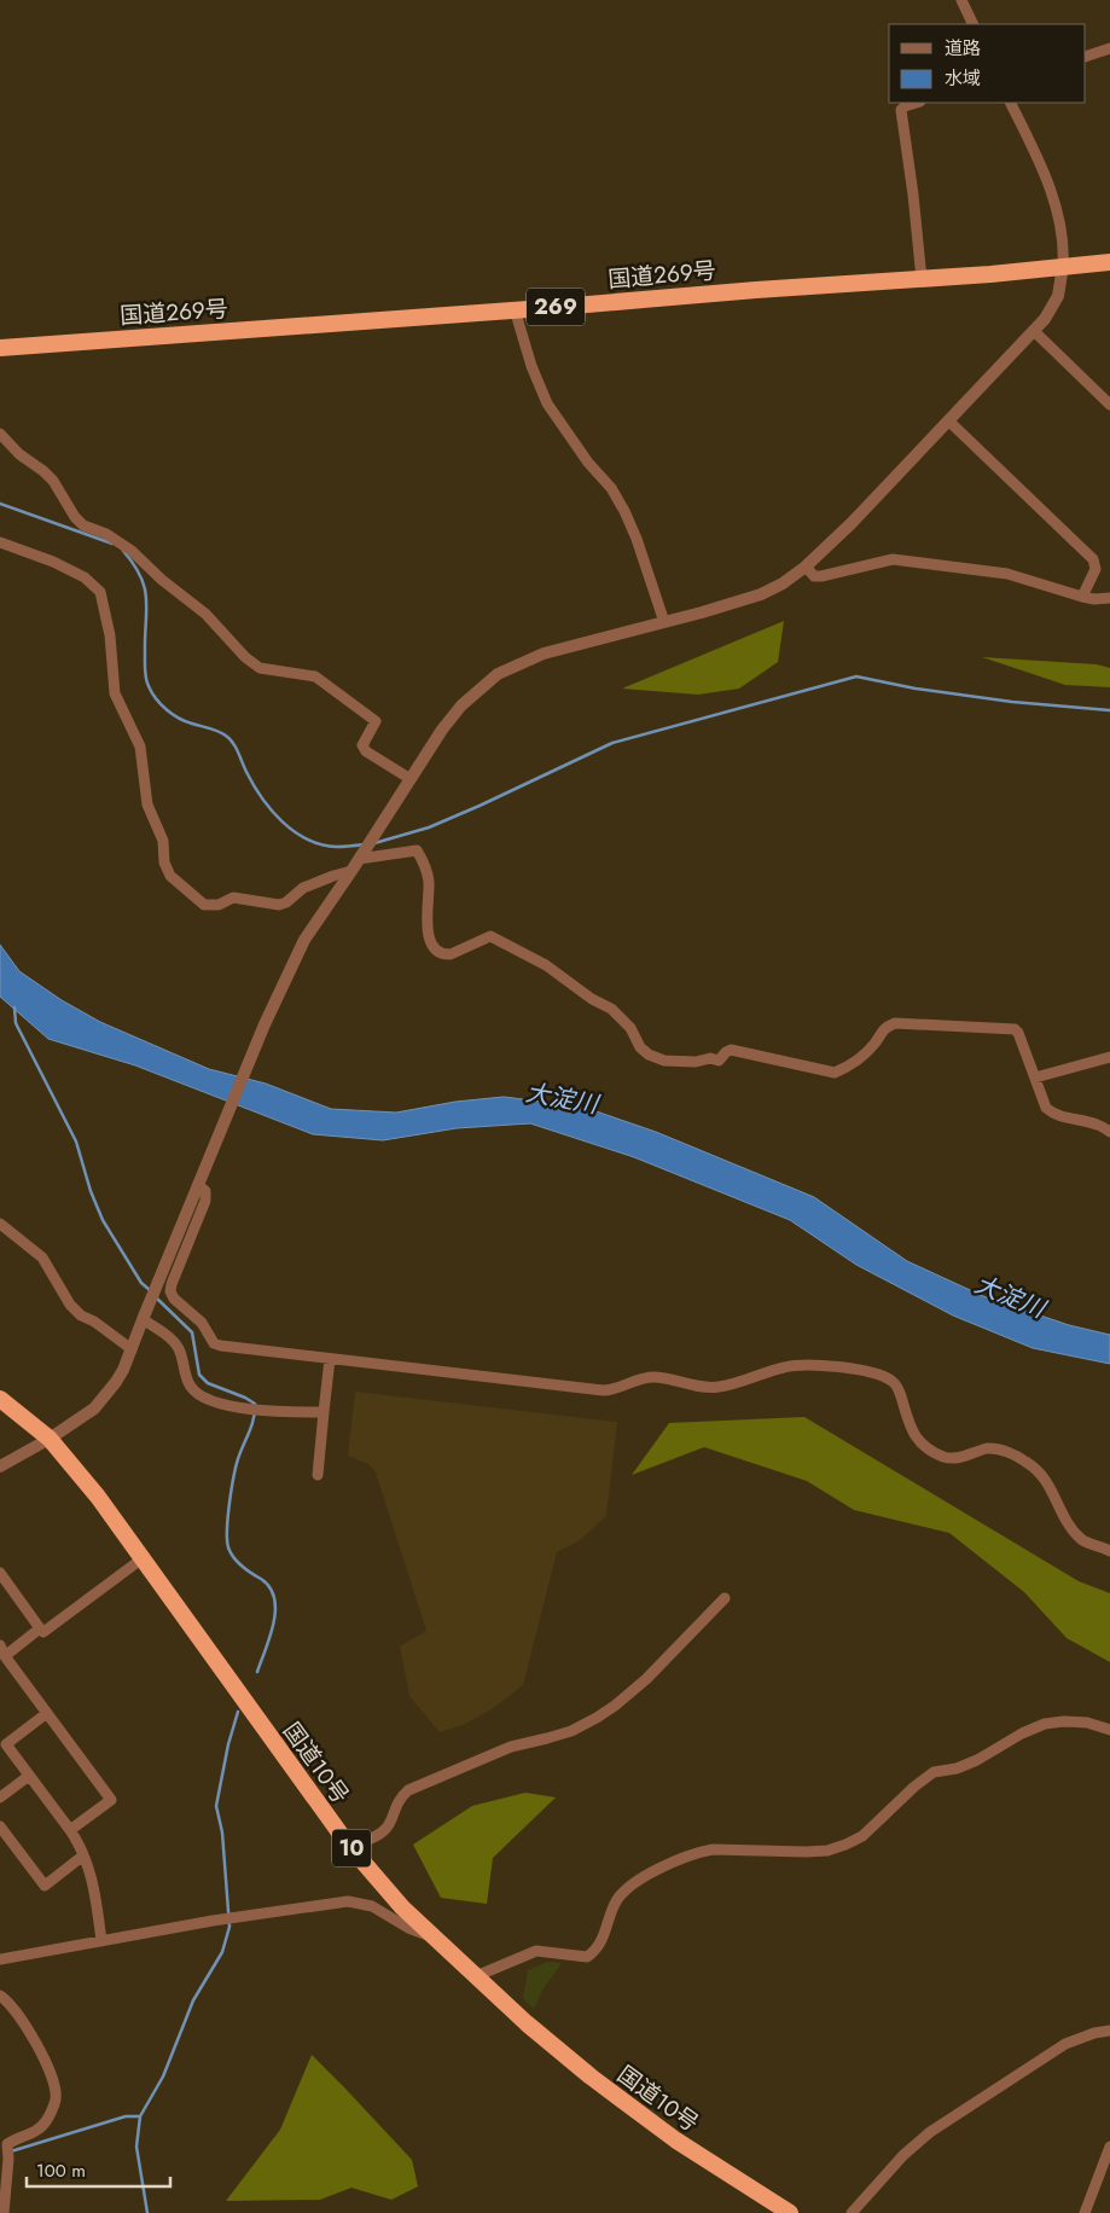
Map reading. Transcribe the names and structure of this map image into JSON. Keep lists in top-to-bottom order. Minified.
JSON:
{"streets":{"highway":["国道269号","269","国道10号","10"]},"water":["大淀川"],"legend":["道路","水域"],"scale_bar":"100 m"}
